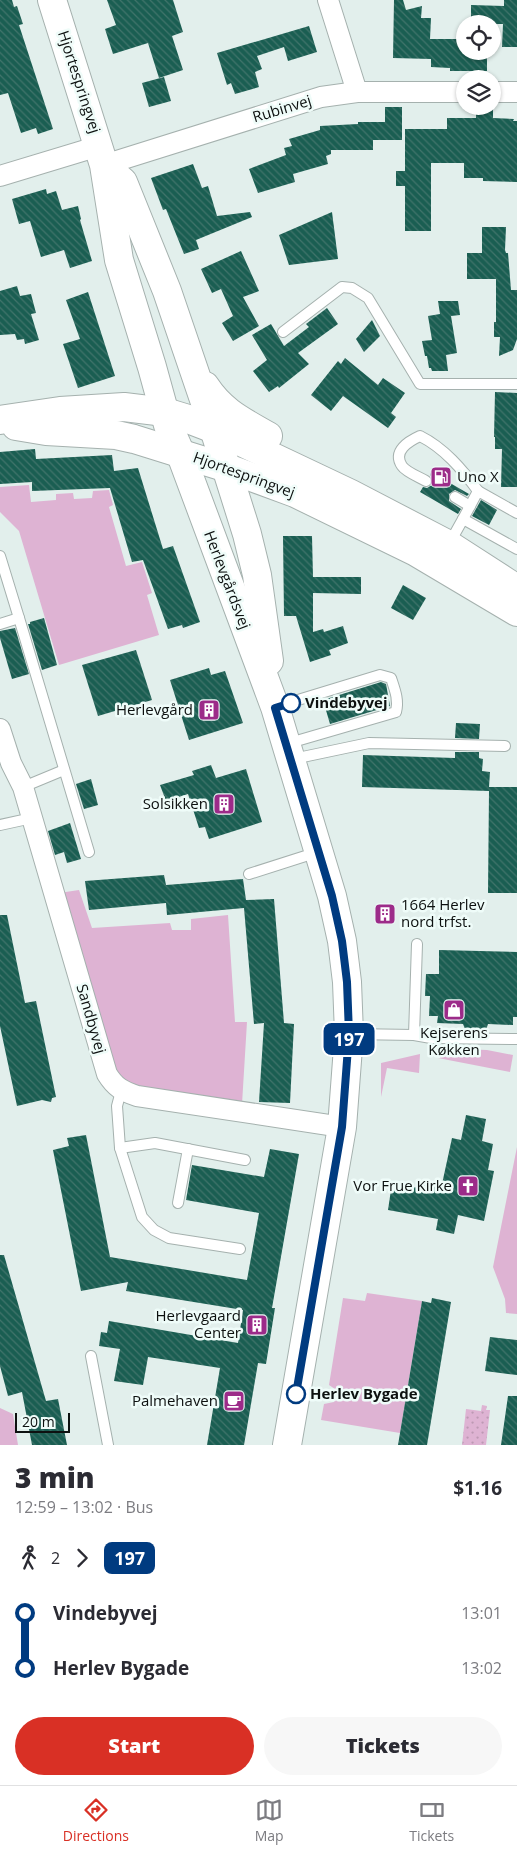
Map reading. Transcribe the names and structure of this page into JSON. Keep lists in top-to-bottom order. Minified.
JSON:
{"streets":{"street":["Hjortespringvej","Rubinvej","Herlevgårdsvej","Sandbyvej"]},"crossings":[["Hjortespringvej","Rubinvej"],["Hjortespringvej","Herlevgårdsvej"]],"places":{"fuel station":["Uno X"],"other":["Vindebyvej","Herlev Bygade"],"building":["Herlevgård","Solsikken","1664 Herlev nord trfst.","Herlevgaard Center"],"shop":["Kejserens Køkken"],"church":["Vor Frue Kirke"],"cafe":["Palmehaven"]},"lines":["bus line 197"],"scale_bar":"20 m","page":{"on_map":"197","scale":"20 m","heading":["3 min","12:59 – 13:02 · Bus","$1.16"],"legs":["2","197"],"list":[{"name":"Vindebyvej","value":"13:01"},{"name":"Herlev Bygade","value":"13:02"}],"buttons":["Start","Tickets"],"tabs":["Directions","Map","Tickets"]}}
